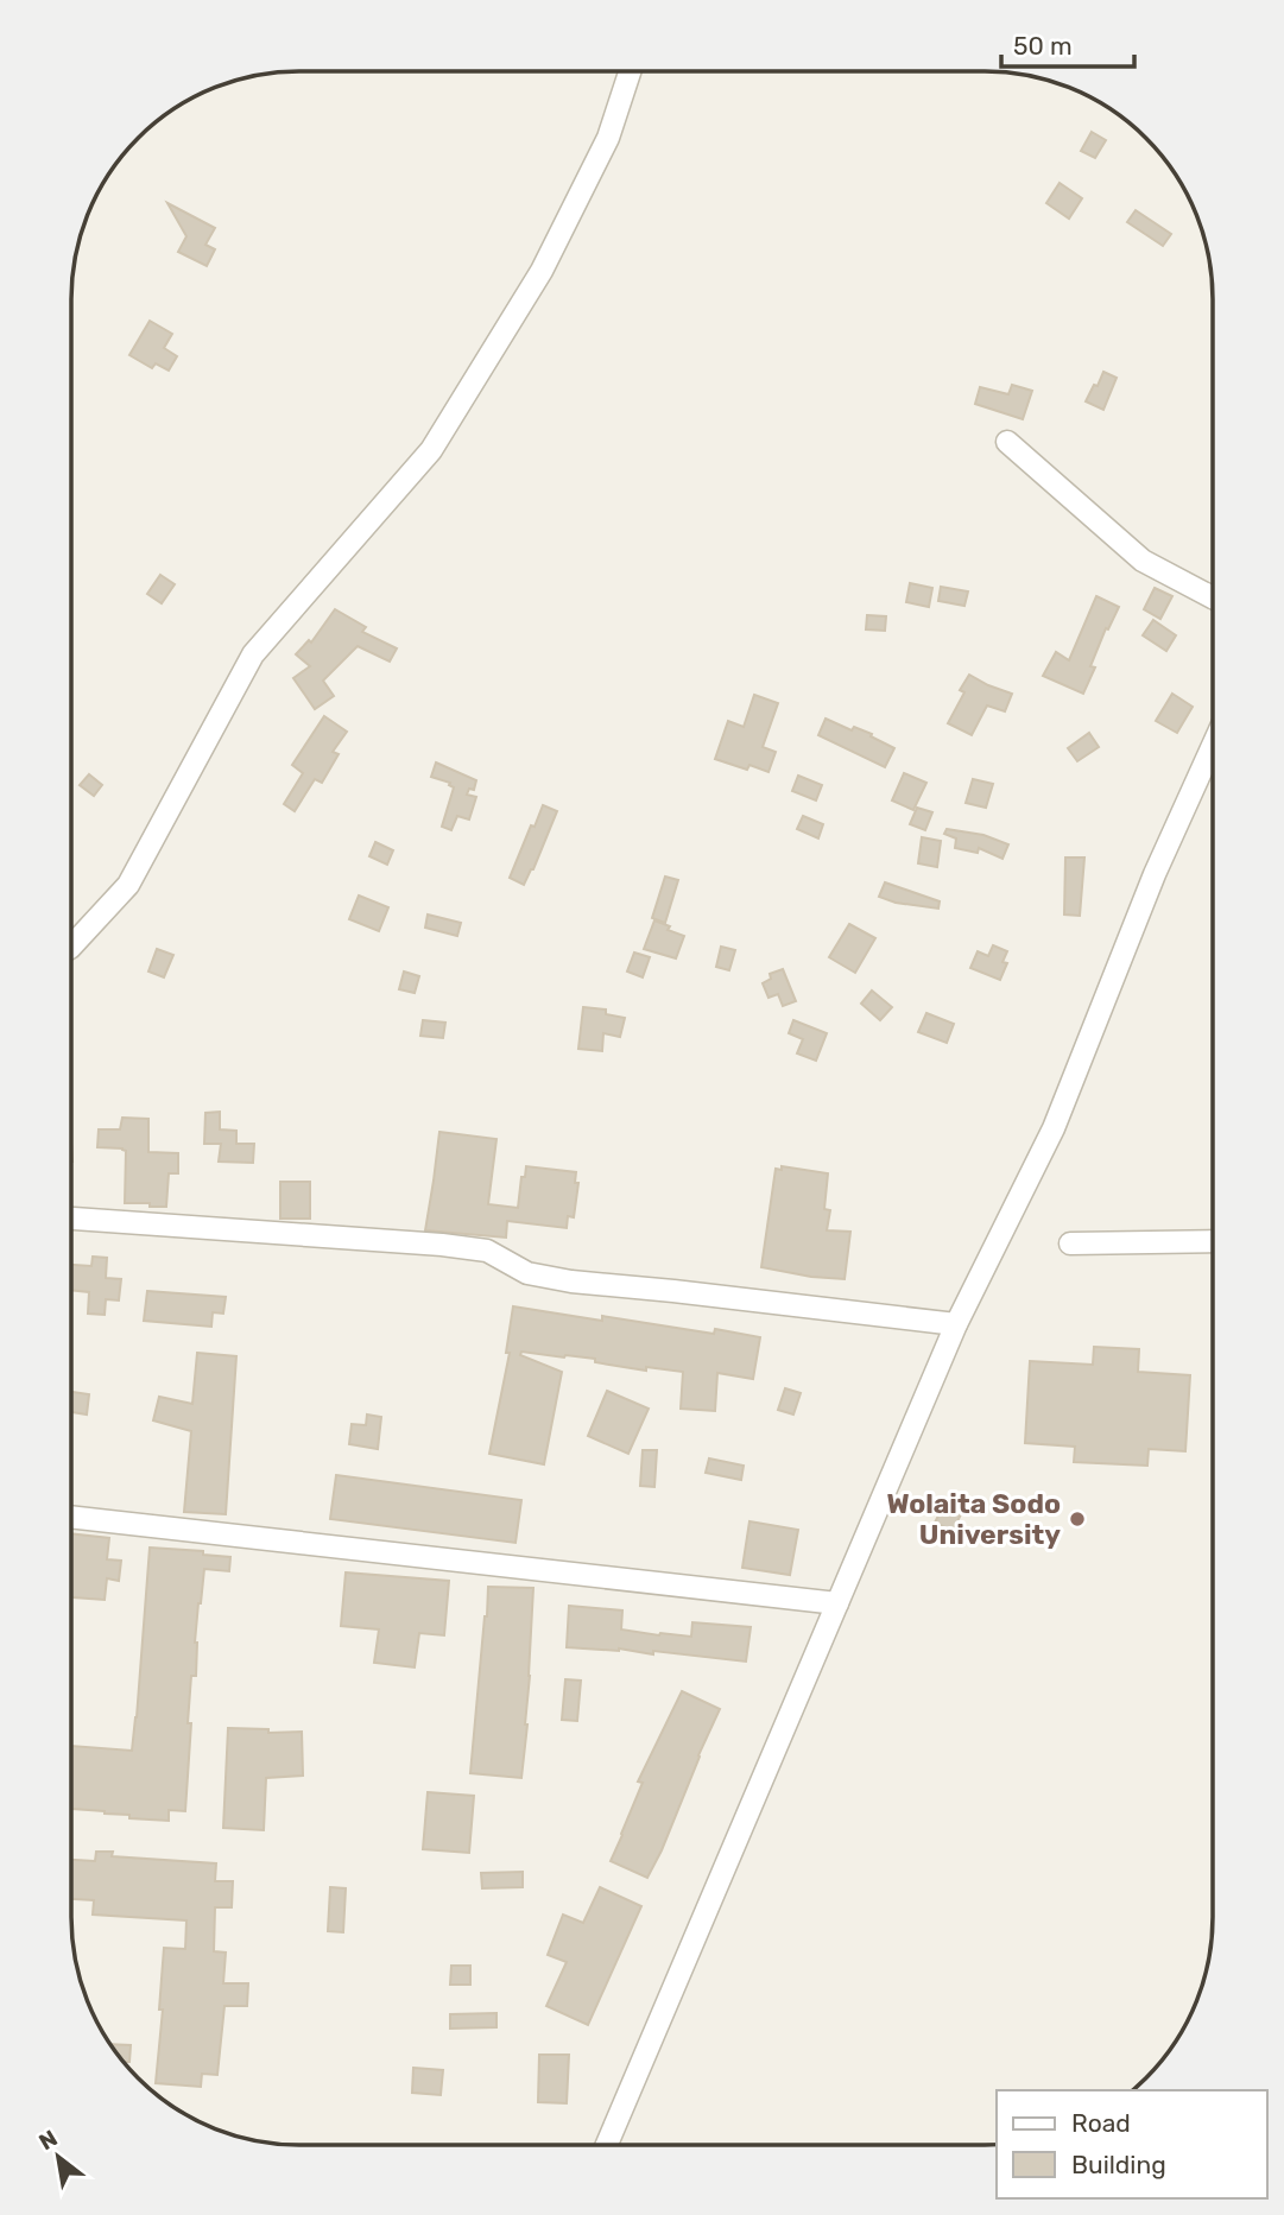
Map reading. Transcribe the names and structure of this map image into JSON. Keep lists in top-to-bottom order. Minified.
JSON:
{"places":["Wolaita Sodo University"],"legend":["Road","Building"],"scale_bar":"50 m","north":"top left"}
